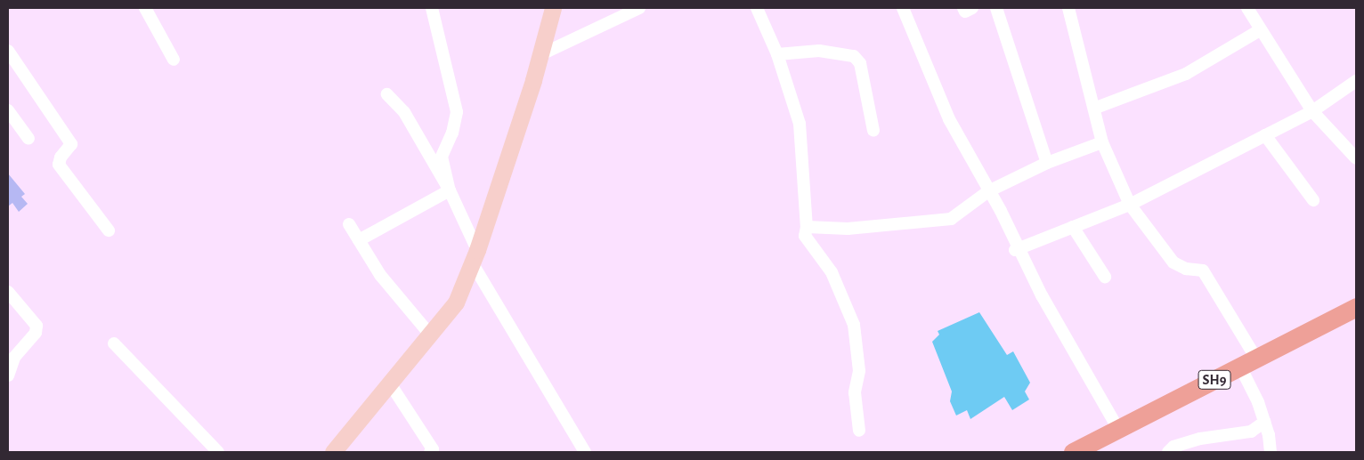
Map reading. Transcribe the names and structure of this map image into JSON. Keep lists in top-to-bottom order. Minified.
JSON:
{"streets":{"main road":["SH9"]}}
